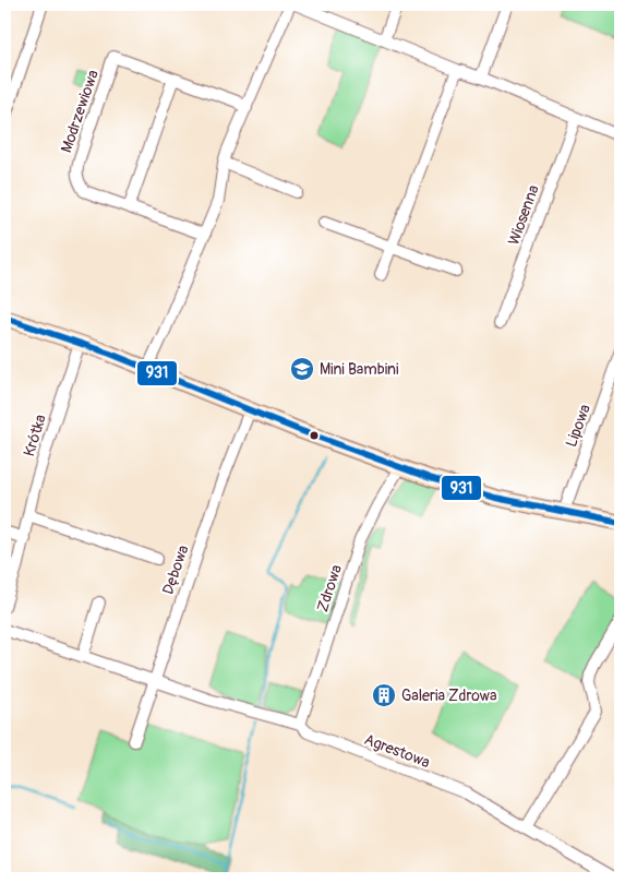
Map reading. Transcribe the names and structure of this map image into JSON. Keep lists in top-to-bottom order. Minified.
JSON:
{"streets":{"street":["Modrzewiowa","Wiosenna","Lipowa","Krótka","Dębowa","Zdrowa","Agrestowa"]},"crossings":[["Dębowa","Agrestowa"],["Zdrowa","Agrestowa"]],"places":{"school or university":["Mini Bambini"],"building":["Galeria Zdrowa"]},"lines":["transit line 931"]}
